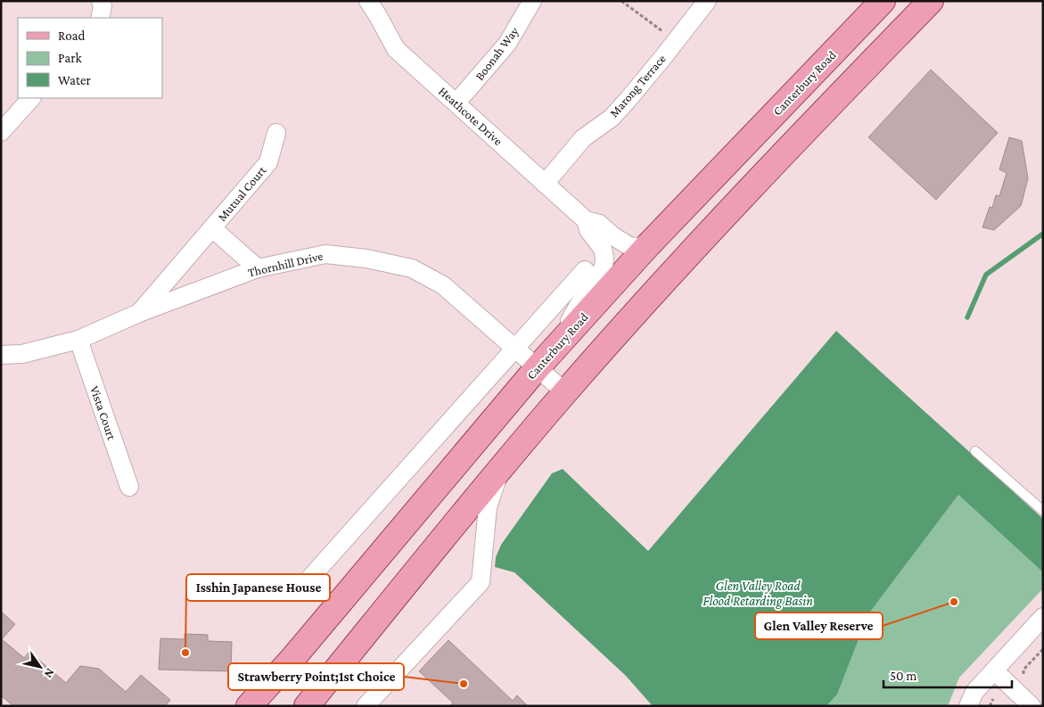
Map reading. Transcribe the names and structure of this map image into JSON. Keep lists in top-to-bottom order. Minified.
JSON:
{"streets":{"main road":["Canterbury Road"],"street":["Boonah Way","Marong Terrace","Heathcote Drive","Mutual Court","Thornhill Drive","Vista Court"]},"crossings":[["Boonah Way","Heathcote Drive"],["Canterbury Road","Heathcote Drive"],["Canterbury Road","Thornhill Drive"],["Marong Terrace","Heathcote Drive"],["Mutual Court","Thornhill Drive"],["Thornhill Drive","Vista Court"]],"water":["Glen Valley Road Flood Retarding Basin"],"places":["Glen Valley Reserve","Isshin Japanese House","Strawberry Point;1st Choice"],"legend":["Road","Park","Water"],"scale_bar":"50 m","north":"bottom right"}
